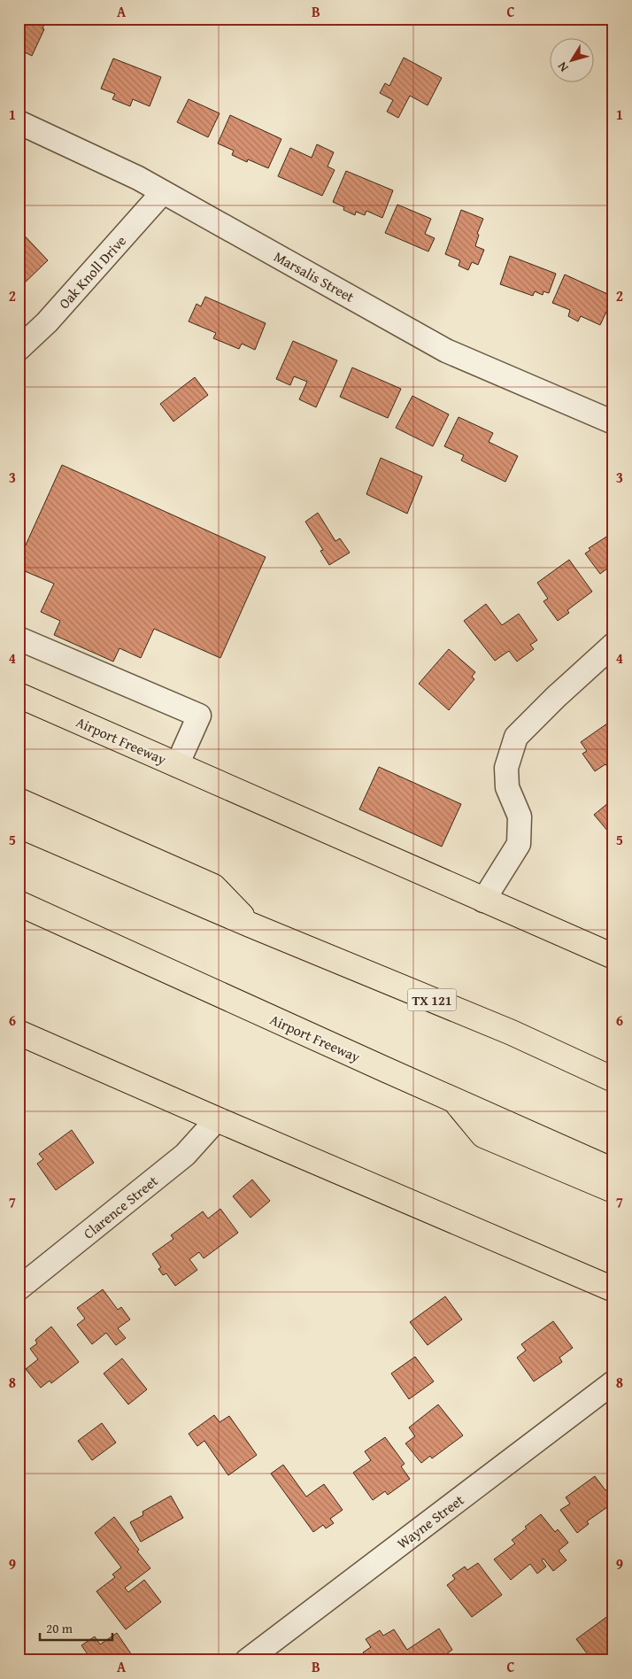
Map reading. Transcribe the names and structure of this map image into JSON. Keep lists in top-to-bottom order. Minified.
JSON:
{"streets":{"main road":["Airport Freeway","TX 121"],"street":["Oak Knoll Drive","Marsalis Street","Clarence Street","Wayne Street"]},"crossings":[["Oak Knoll Drive","Marsalis Street"]],"scale_bar":"20 m","north":"bottom left","grid":{"columns":["A","B","C"],"rows":["1","2","3","4","5","6","7","8","9"]}}
